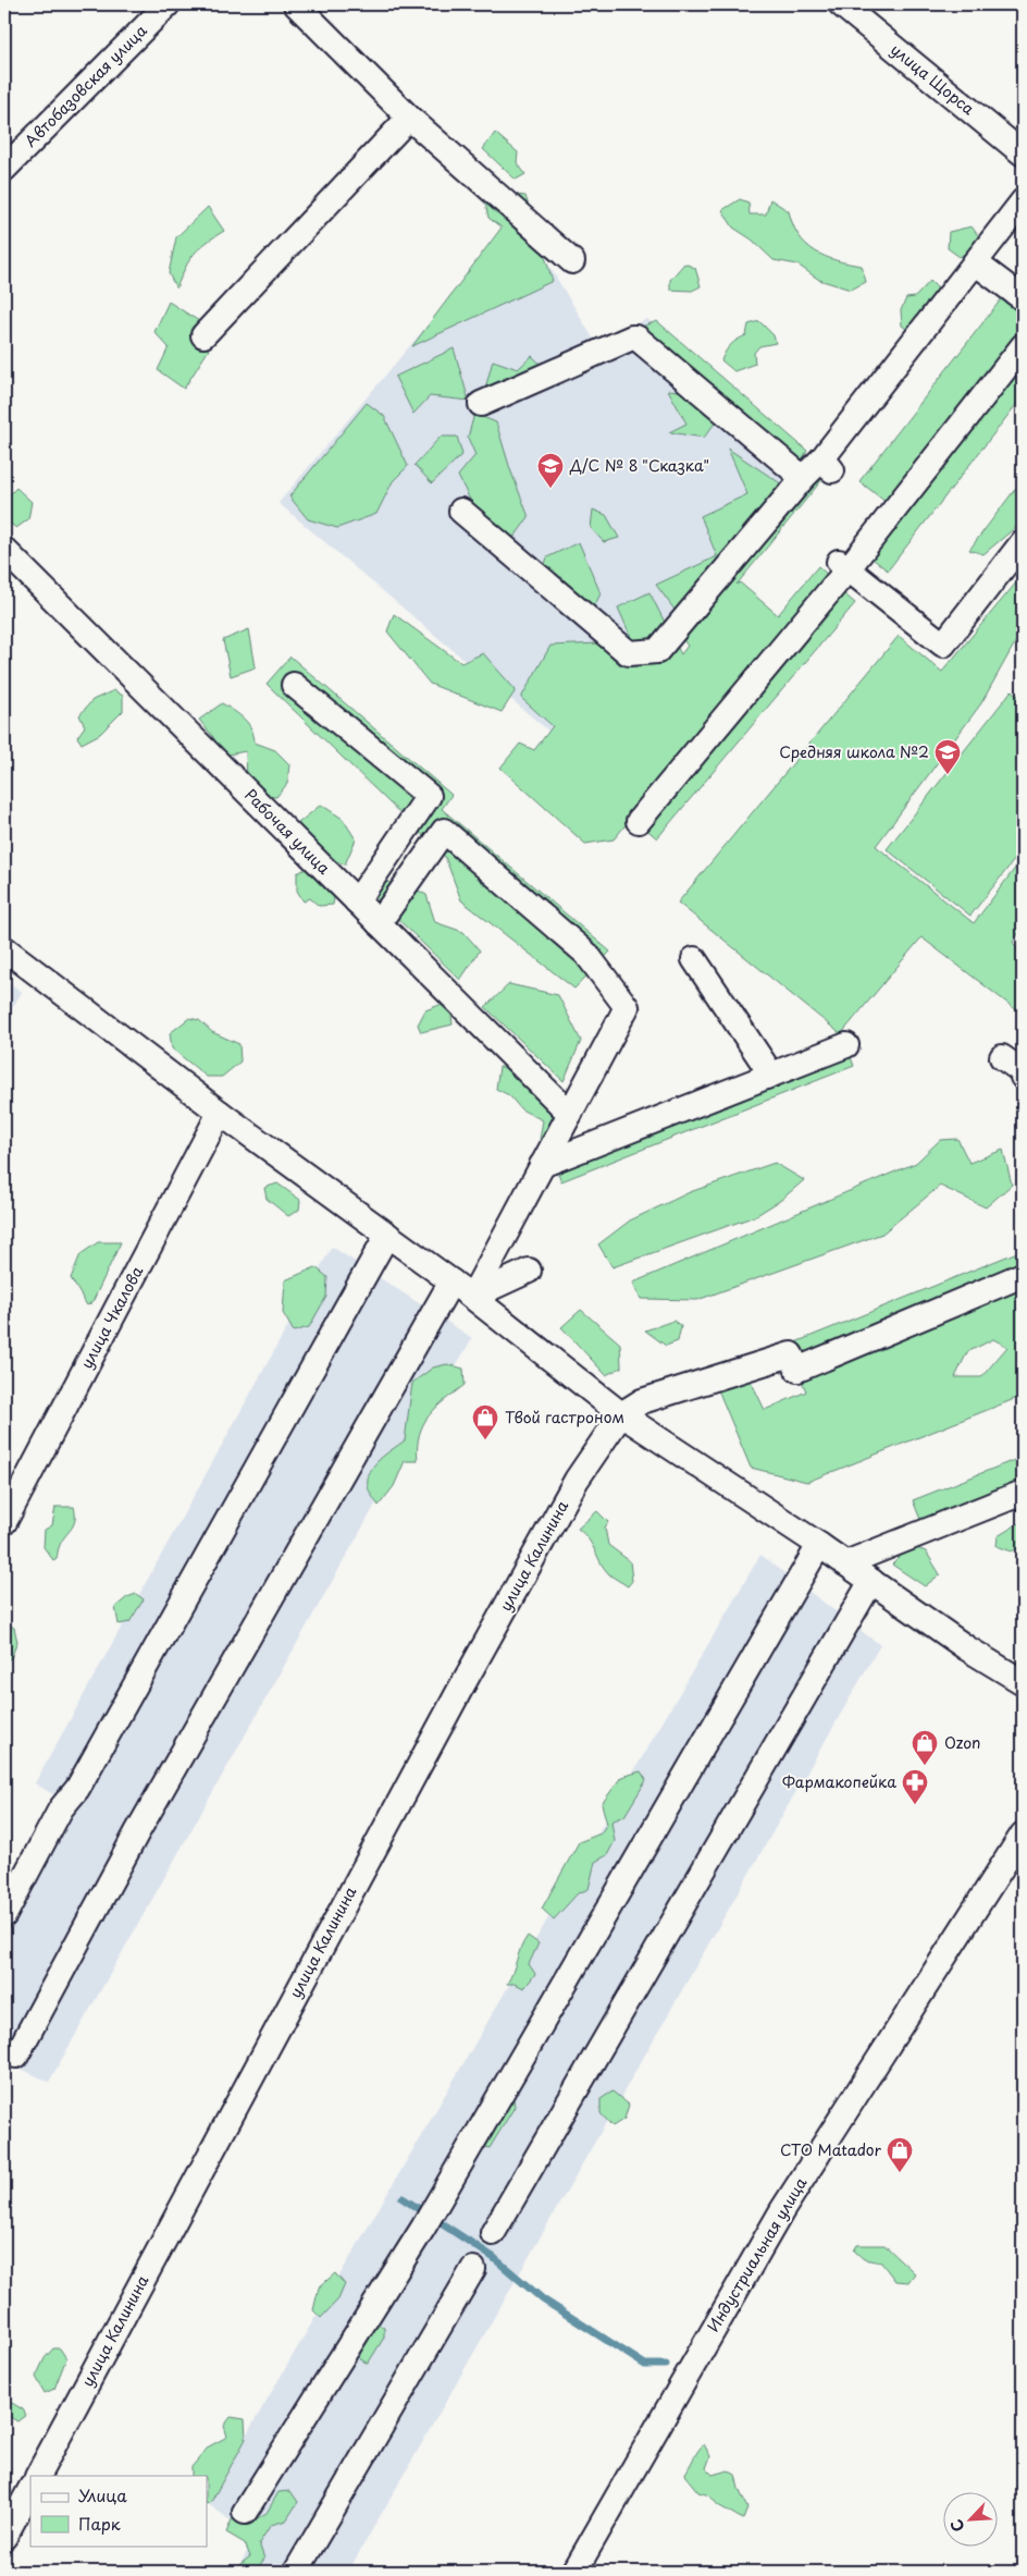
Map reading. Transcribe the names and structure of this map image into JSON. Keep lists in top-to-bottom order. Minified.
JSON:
{"streets":{"street":["улица Щорса","Автобазовская улица","Рабочая улица","улица Чкалова","улица Калинина","Индустриальная улица"]},"places":{"school or university":["Д/С № 8 \"Сказка\"","Средняя школа №2"],"shop":["Твой гастроном","Ozon","СТО Matador"],"pharmacy":["Фармакопейка"]},"legend":["Улица","Парк"],"north":"bottom left"}
